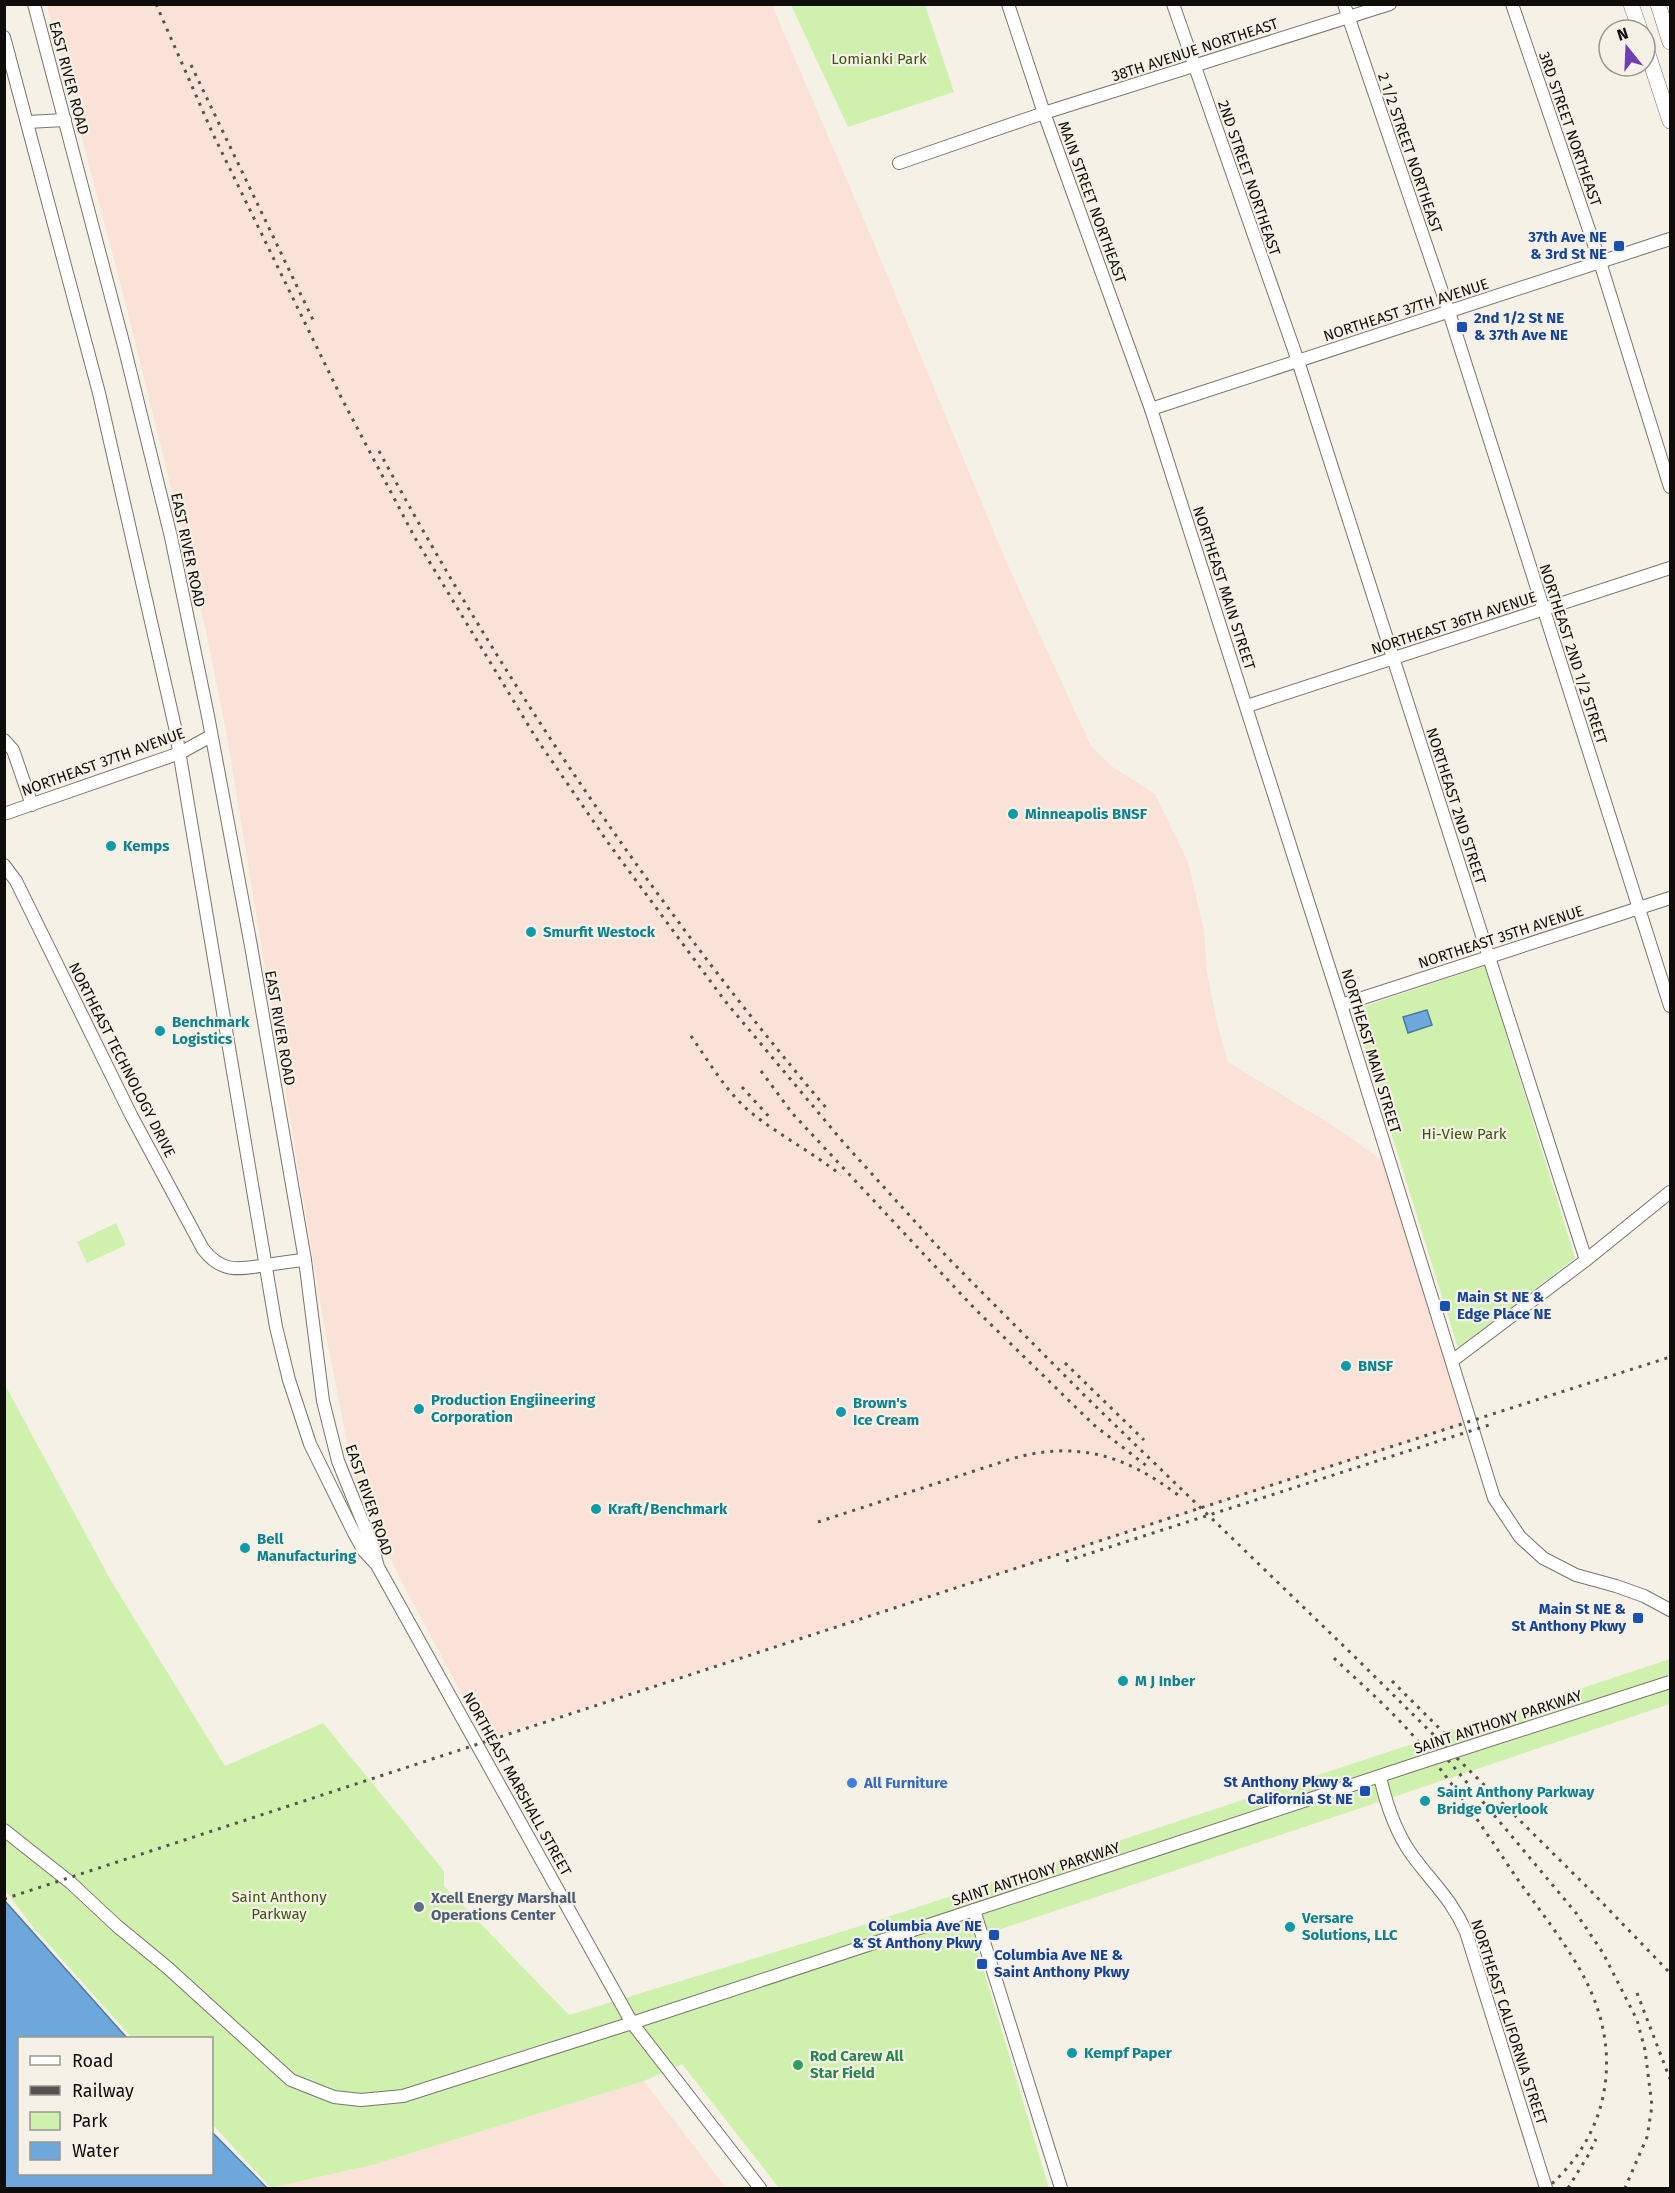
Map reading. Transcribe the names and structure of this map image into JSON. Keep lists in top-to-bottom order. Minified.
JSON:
{"streets":{"street":["38TH AVENUE NORTHEAST","EAST RIVER ROAD","3RD STREET NORTHEAST","2 1/2 STREET NORTHEAST","2ND STREET NORTHEAST","MAIN STREET NORTHEAST","NORTHEAST 37TH AVENUE","NORTHEAST MAIN STREET","NORTHEAST 36TH AVENUE","NORTHEAST 2ND 1/2 STREET","NORTHEAST 2ND STREET","NORTHEAST 35TH AVENUE","NORTHEAST TECHNOLOGY DRIVE","SAINT ANTHONY PARKWAY","NORTHEAST MARSHALL STREET","NORTHEAST CALIFORNIA STREET"]},"crossings":[["38TH AVENUE NORTHEAST","2 1/2 STREET NORTHEAST"],["38TH AVENUE NORTHEAST","2ND STREET NORTHEAST"],["38TH AVENUE NORTHEAST","MAIN STREET NORTHEAST"],["EAST RIVER ROAD","NORTHEAST 37TH AVENUE"],["EAST RIVER ROAD","NORTHEAST TECHNOLOGY DRIVE"],["EAST RIVER ROAD","NORTHEAST MARSHALL STREET"],["3RD STREET NORTHEAST","NORTHEAST 37TH AVENUE"],["2 1/2 STREET NORTHEAST","NORTHEAST 37TH AVENUE"],["2 1/2 STREET NORTHEAST","NORTHEAST 2ND 1/2 STREET"],["2ND STREET NORTHEAST","NORTHEAST 37TH AVENUE"],["2ND STREET NORTHEAST","NORTHEAST 2ND STREET"],["MAIN STREET NORTHEAST","NORTHEAST 37TH AVENUE"],["MAIN STREET NORTHEAST","NORTHEAST MAIN STREET"],["NORTHEAST 37TH AVENUE","NORTHEAST MAIN STREET"],["NORTHEAST 37TH AVENUE","NORTHEAST 2ND 1/2 STREET"],["NORTHEAST 37TH AVENUE","NORTHEAST 2ND STREET"],["NORTHEAST MAIN STREET","NORTHEAST 36TH AVENUE"],["NORTHEAST MAIN STREET","NORTHEAST 35TH AVENUE"],["NORTHEAST 36TH AVENUE","NORTHEAST 2ND 1/2 STREET"],["NORTHEAST 36TH AVENUE","NORTHEAST 2ND STREET"],["NORTHEAST 2ND 1/2 STREET","NORTHEAST 35TH AVENUE"],["NORTHEAST 2ND STREET","NORTHEAST 35TH AVENUE"],["SAINT ANTHONY PARKWAY","NORTHEAST MARSHALL STREET"],["SAINT ANTHONY PARKWAY","NORTHEAST CALIFORNIA STREET"]],"parks":["Lomianki Park","Hi-View Park","Saint Anthony Parkway"],"places":{"transit":["37th Ave NE & 3rd St NE","2nd 1/2 St NE & 37th Ave NE","Main St NE & Edge Place NE","Main St NE & St Anthony Pkwy","St Anthony Pkwy & California St NE","Columbia Ave NE & St Anthony Pkwy","Columbia Ave NE & Saint Anthony Pkwy"],"other":["Minneapolis BNSF","Kemps","Smurfit Westock","Benchmark Logistics","BNSF","Production Engiineering Corporation","Brown's Ice Cream","Kraft/Benchmark","Bell Manufacturing","M J Inber","All Furniture","Saint Anthony Parkway Bridge Overlook","Xcell Energy Marshall Operations Center","Versare Solutions, LLC","Kempf Paper","Rod Carew All Star Field"]},"legend":["Road","Railway","Park","Water"],"north":"top"}
